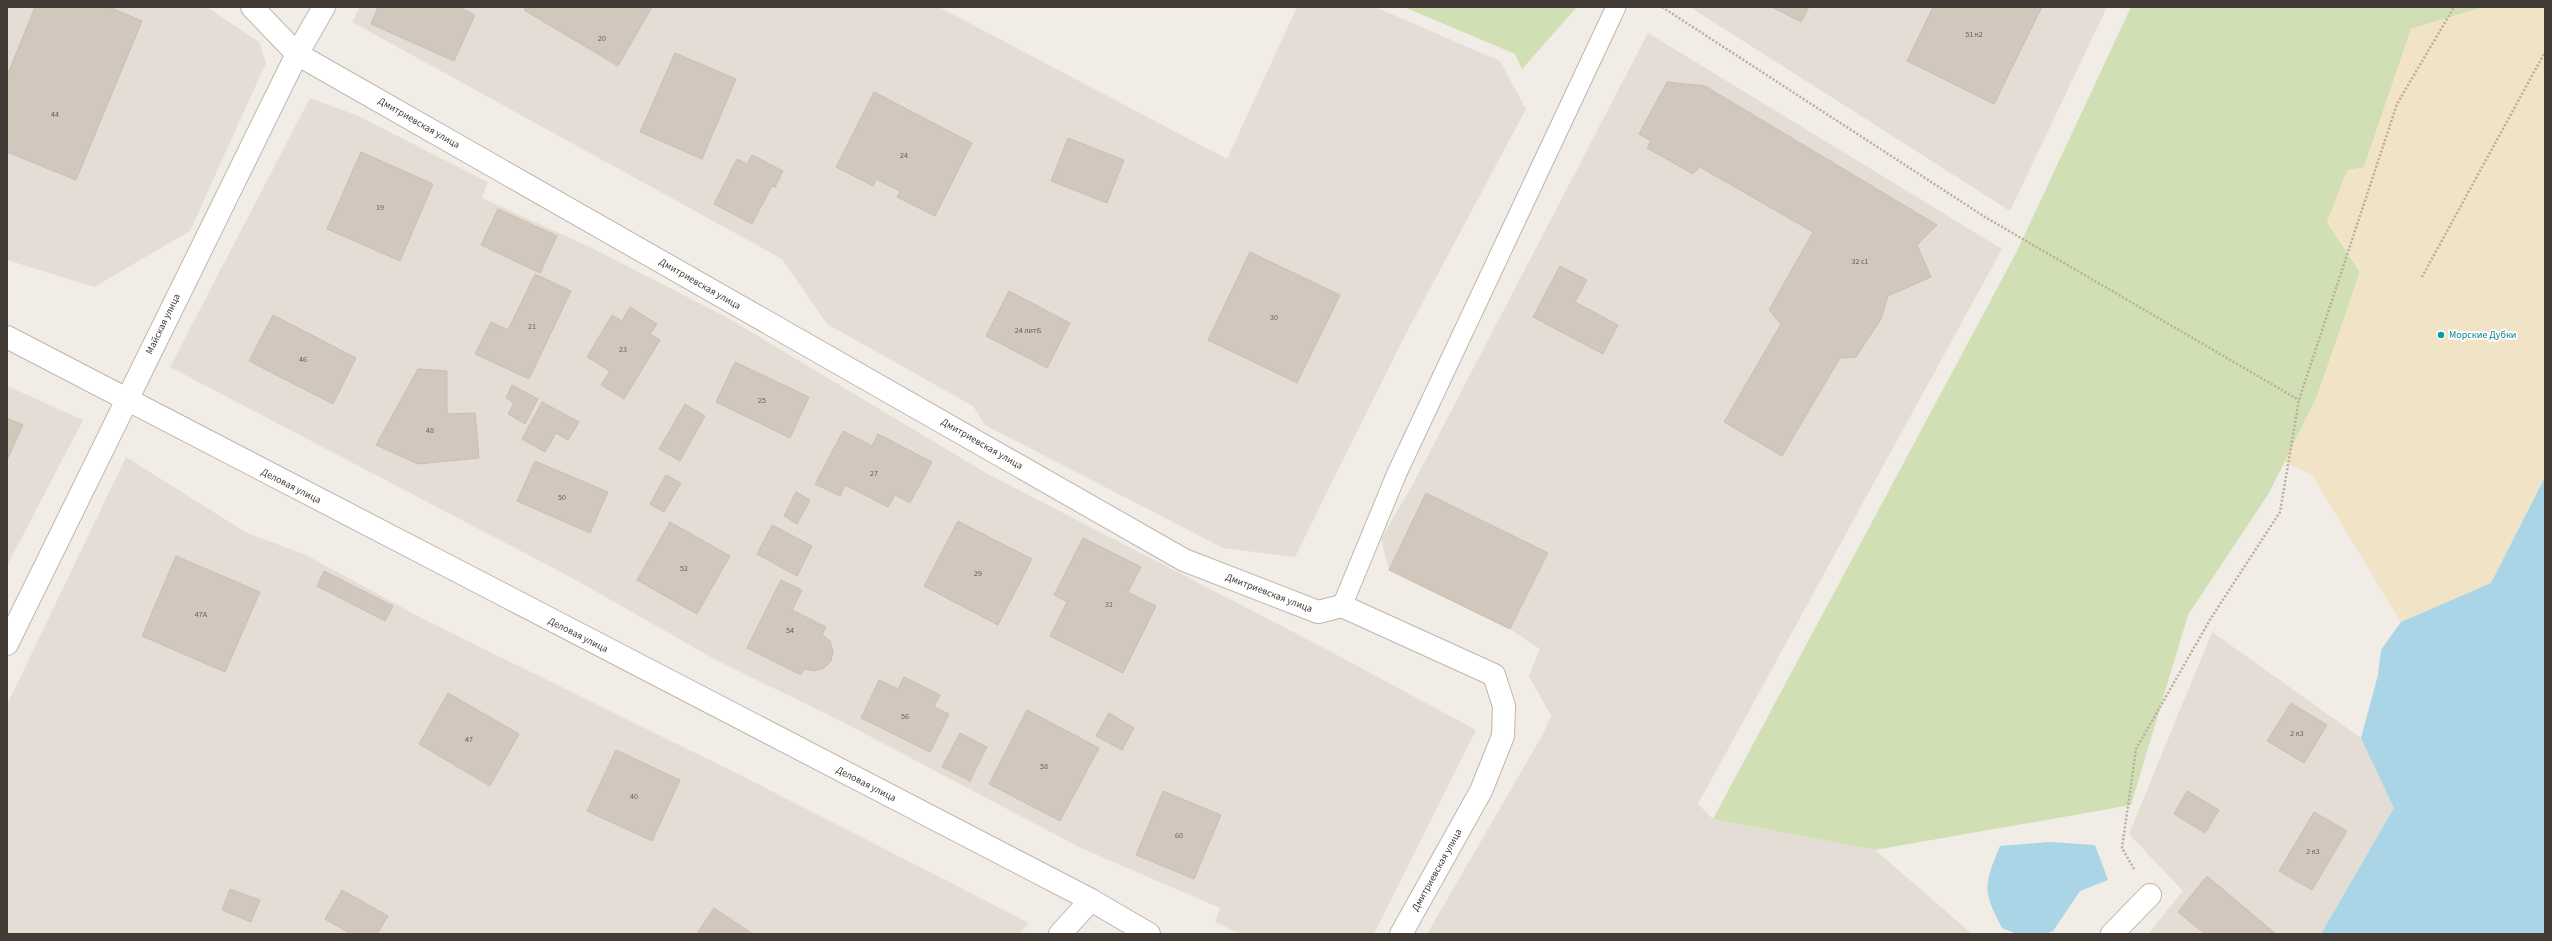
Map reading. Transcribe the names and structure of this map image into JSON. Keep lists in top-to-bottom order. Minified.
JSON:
{"streets":{"street":["Дмитриевская улица","Майская улица","Деловая улица"]},"crossings":[["Дмитриевская улица","Майская улица"],["Майская улица","Деловая улица"]],"places":["Морские Дубки"],"house_numbers":["51 к2","20","44","24","19","32 с1","30","21","24 литБ","23","46","25","48","27","50","52","29","31","47А","54","56","2 к3","47","58","40","60","2 к3"]}
